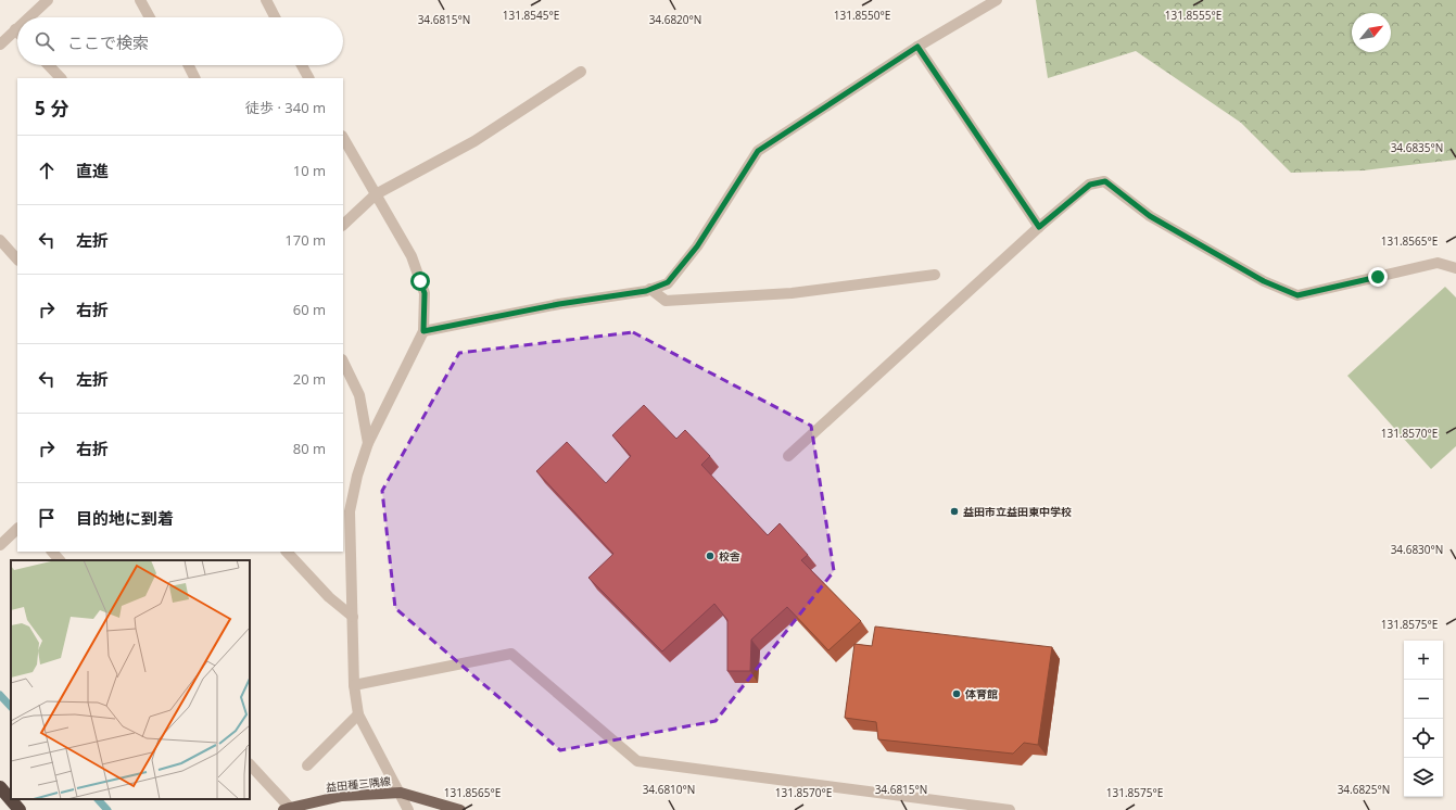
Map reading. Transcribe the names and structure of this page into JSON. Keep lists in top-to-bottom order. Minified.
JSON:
{"streets":{"main road":["益田種三隅線"]},"places":["益田市立益田東中学校","校舎","体育館"],"north":"top right","page":{"search":"ここで検索","heading":["5 分","徒歩 · 340 m"],"list":[["直進","10 m"],["左折","170 m"],["右折","60 m"],["左折","20 m"],["右折","80 m"],"目的地に到着"],"map_buttons":["+","−"]},"coordinates":["131.8550°E","131.8555°E","131.8545°E","34.6815°N","34.6820°N","34.6835°N","131.8565°E","131.8570°E","34.6830°N","131.8575°E","34.6810°N","34.6825°N"]}
